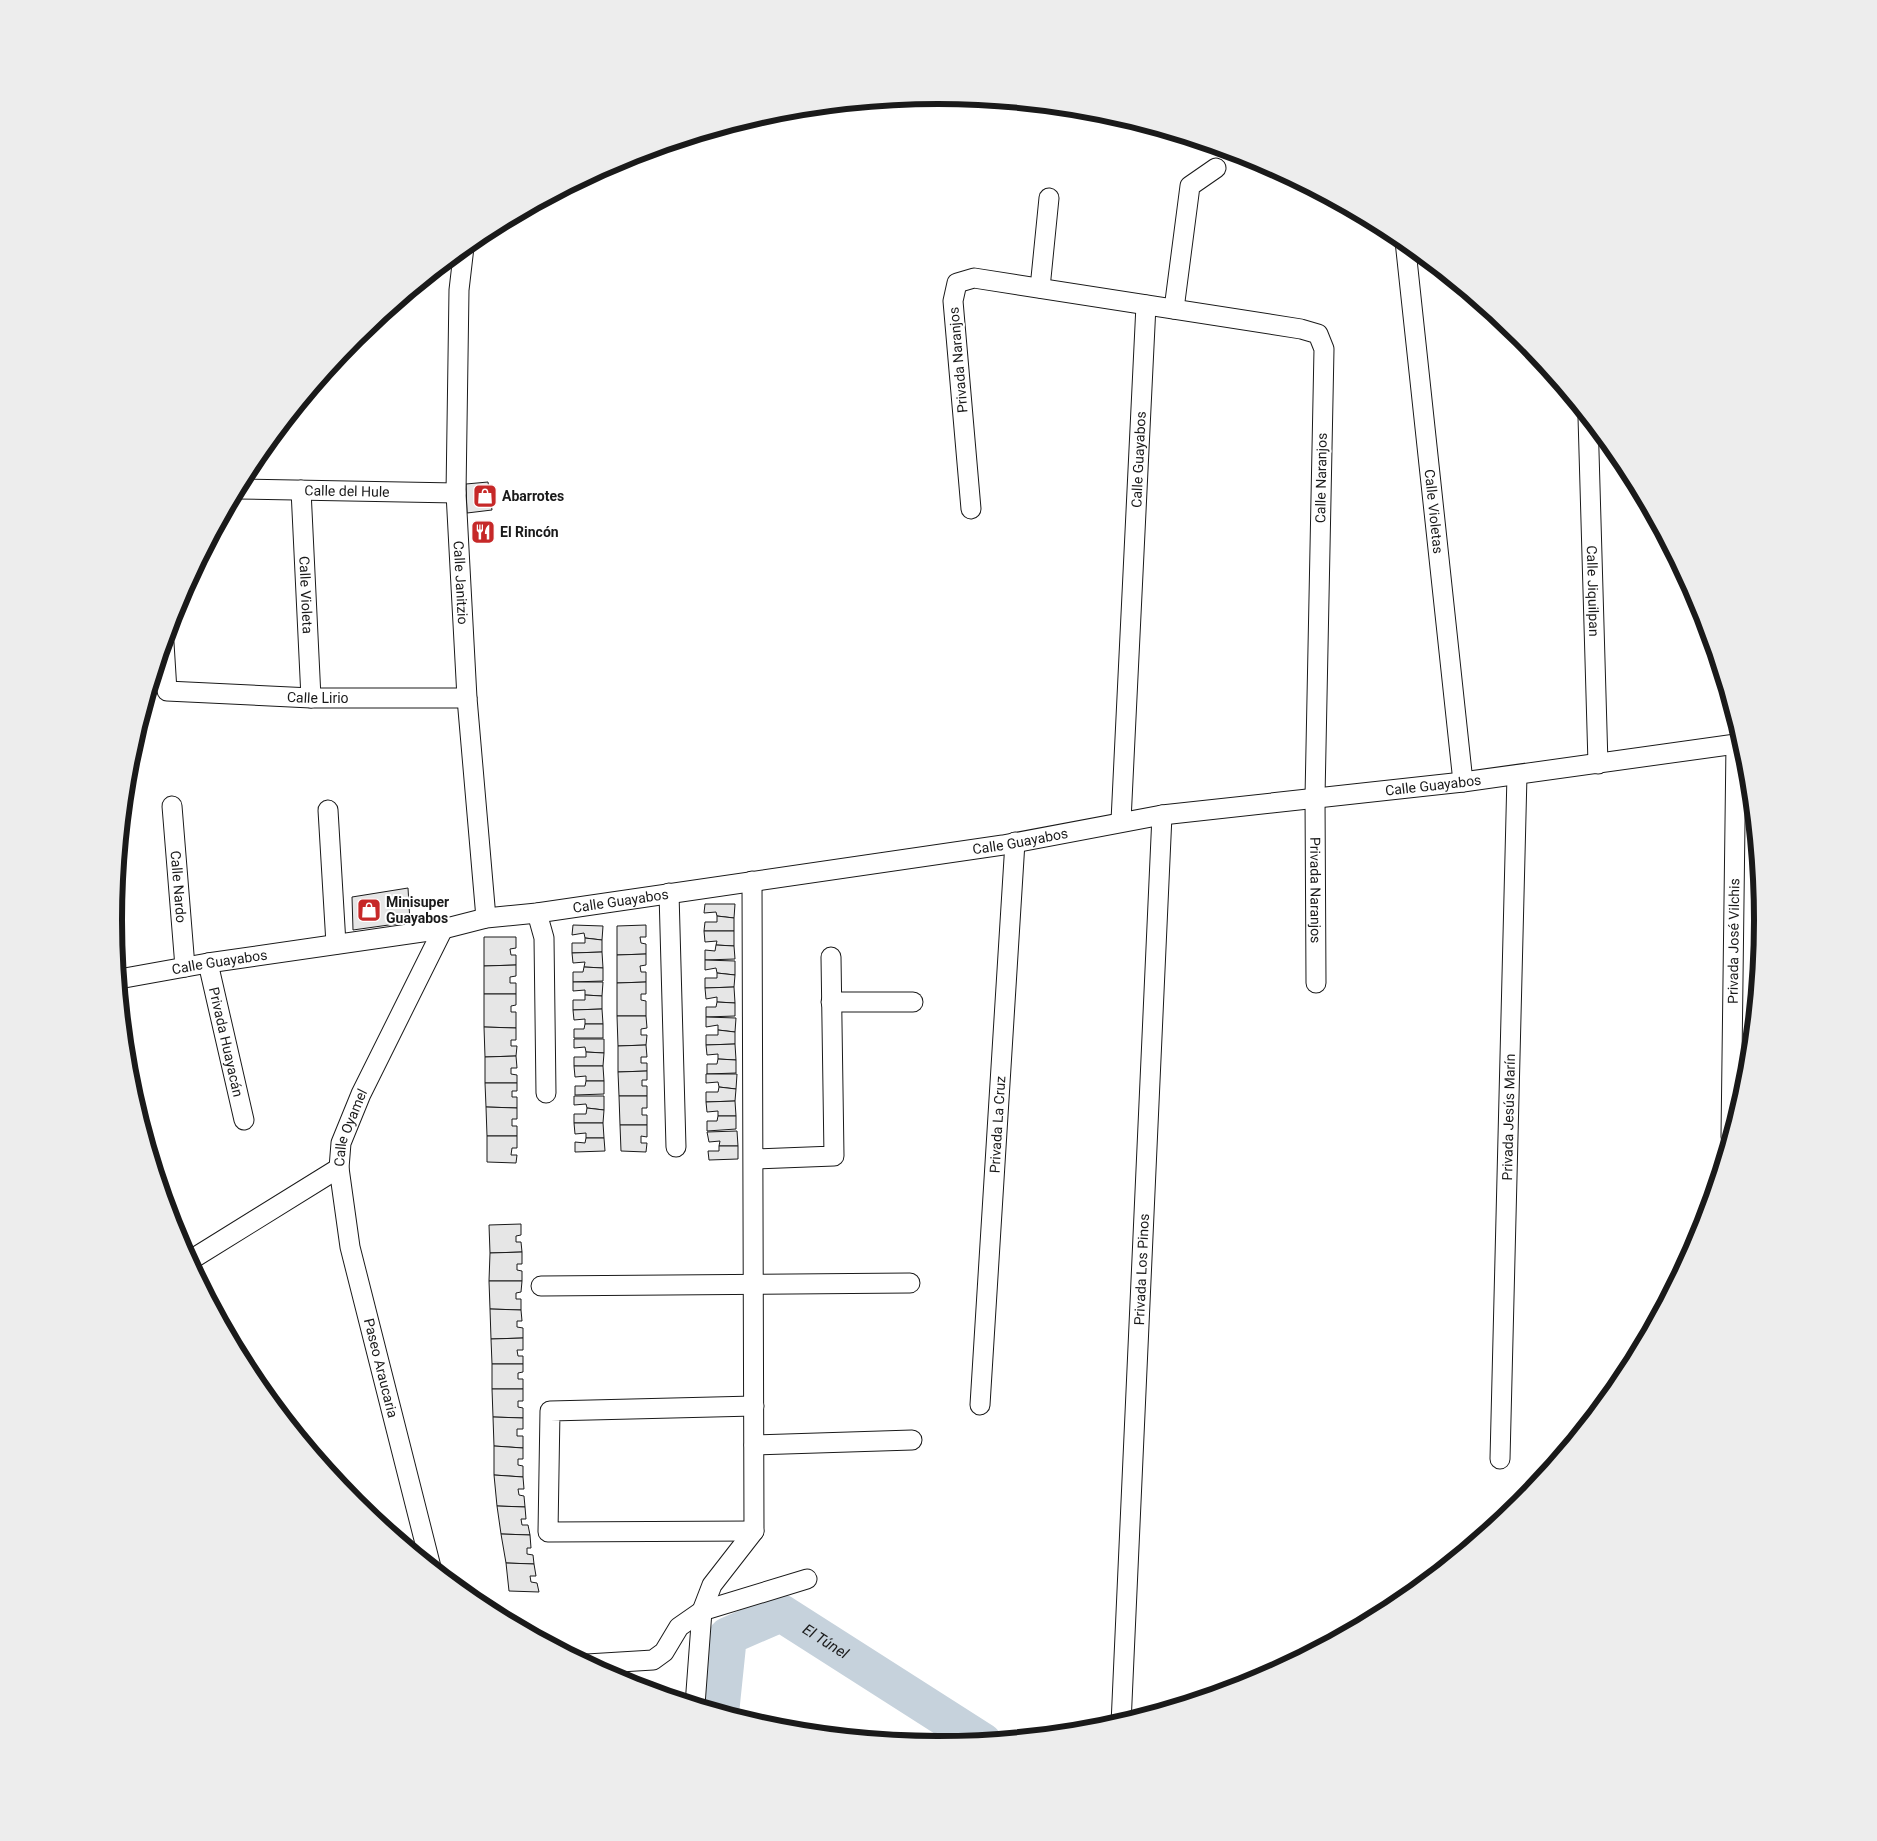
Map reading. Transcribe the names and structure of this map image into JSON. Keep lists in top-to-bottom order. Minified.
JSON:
{"streets":{"street":["Privada Naranjos","Calle Guayabos","Calle Naranjos","Calle del Hule","Calle Violetas","Calle Janitzio","Calle Jiquilpan","Calle Violeta","Calle Lirio","Calle Nardo","Privada José Vilchis","Privada Huayacán","Privada Jesús Marín","Privada La Cruz","Calle Oyamel","Privada Los Pinos","Paseo Araucaria"]},"crossings":[["Privada Naranjos","Calle Guayabos"],["Privada Naranjos","Calle Naranjos"],["Calle Guayabos","Calle Naranjos"],["Calle Guayabos","Calle Violetas"],["Calle Guayabos","Calle Janitzio"],["Calle Guayabos","Calle Jiquilpan"],["Calle Guayabos","Calle Nardo"],["Calle Guayabos","Privada Huayacán"],["Calle Guayabos","Privada Jesús Marín"],["Calle Guayabos","Privada La Cruz"],["Calle Guayabos","Calle Oyamel"],["Calle Guayabos","Privada Los Pinos"],["Calle del Hule","Calle Janitzio"],["Calle del Hule","Calle Violeta"],["Calle Janitzio","Calle Lirio"],["Calle Violeta","Calle Lirio"],["Calle Oyamel","Paseo Araucaria"]],"water":["El Túnel"],"places":{"shop":["Abarrotes","Minisuper Guayabos"],"restaurant":["El Rincón"]}}
